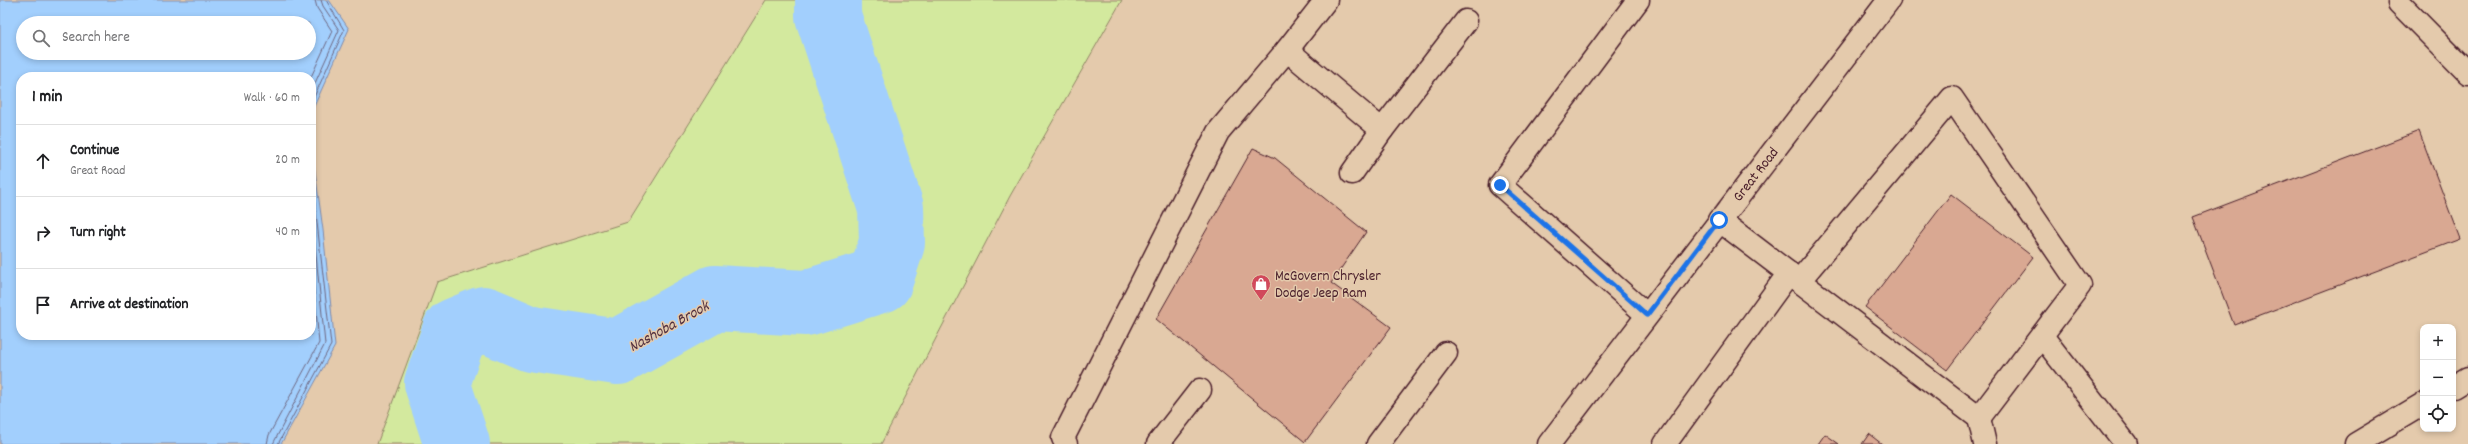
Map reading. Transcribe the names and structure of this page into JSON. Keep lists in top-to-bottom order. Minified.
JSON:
{"streets":{"main road":["Great Road"]},"water":["Nashoba Brook"],"places":{"shop":["McGovern Chrysler Dodge Jeep Ram"]},"page":{"search":"Search here","heading":["1 min","Walk · 60 m"],"list":[["Continue","Great Road","20 m"],["Turn right","40 m"],"Arrive at destination"],"map_buttons":["+","−"]}}
